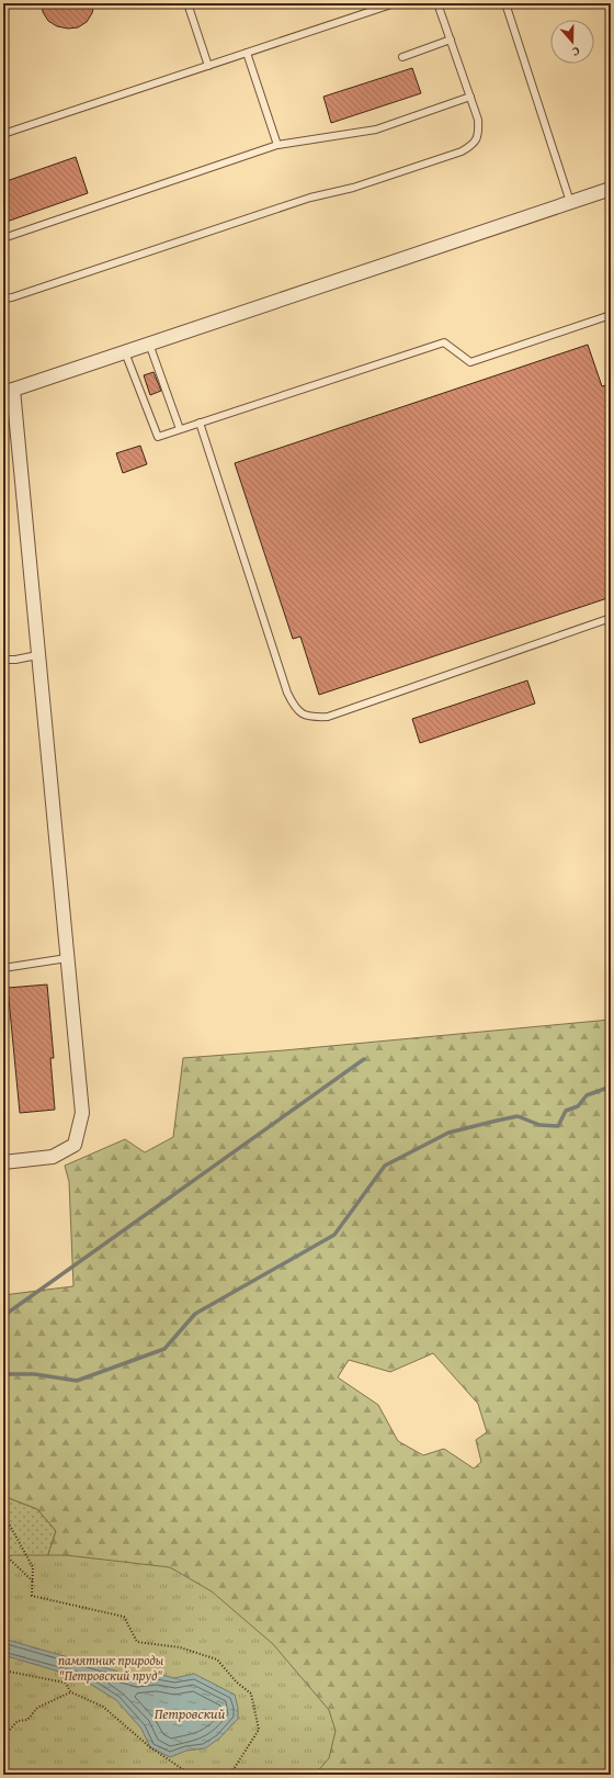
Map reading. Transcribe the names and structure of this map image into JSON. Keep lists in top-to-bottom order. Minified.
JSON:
{"water":["Петровский"],"parks":["памятник природы \"Петровский пруд\""],"north":"bottom"}
